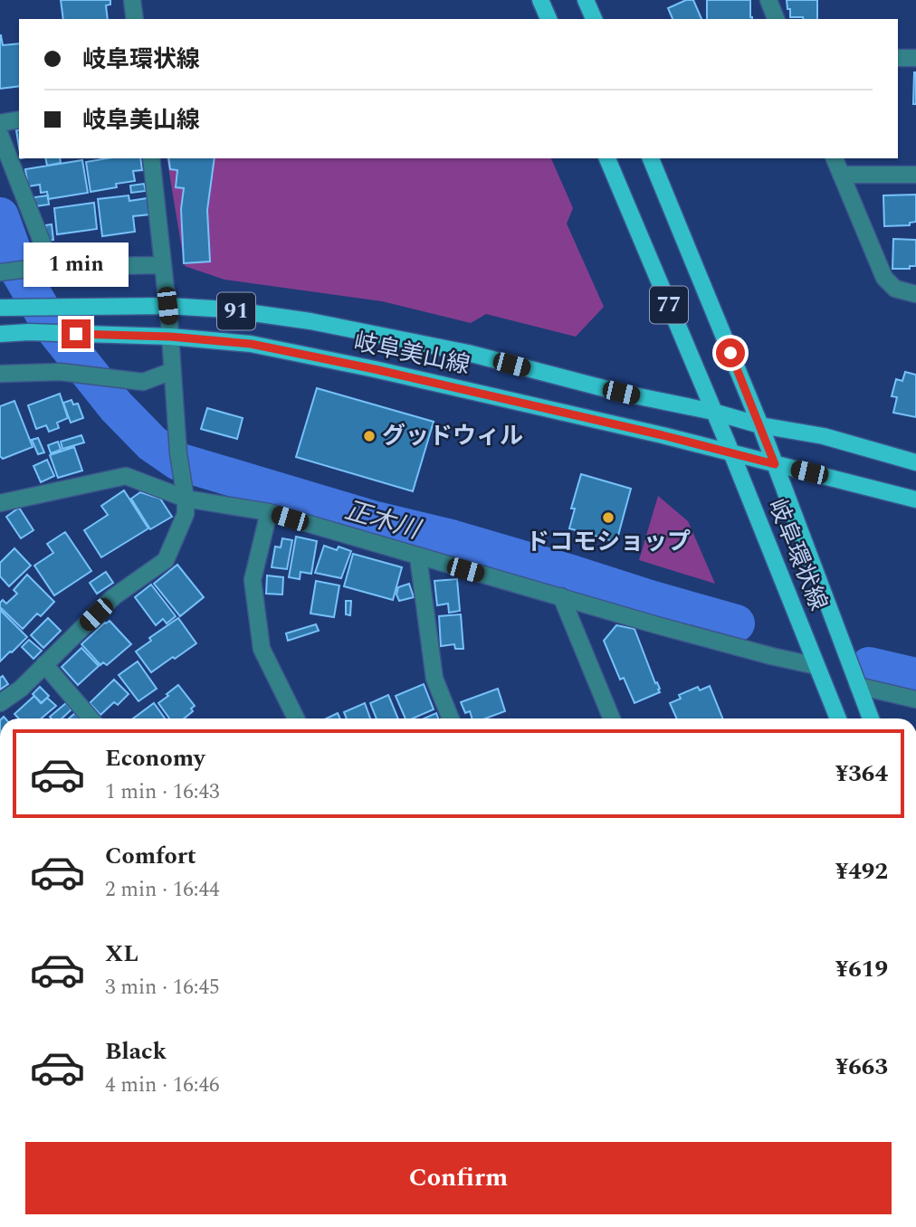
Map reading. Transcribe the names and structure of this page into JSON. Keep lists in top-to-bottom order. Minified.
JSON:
{"streets":{"main road":["77","91","岐阜美山線","岐阜環状線"]},"crossings":[["岐阜美山線","岐阜環状線"]],"water":["正木川"],"places":["グッドウィル","ドコモショップ"],"page":{"banner":["岐阜環状線","岐阜美山線"],"bubble":"1 min","list":[{"name":"Economy","note":"1 min · 16:43","value":"¥364"},{"name":"Comfort","note":"2 min · 16:44","value":"¥492"},{"name":"XL","note":"3 min · 16:45","value":"¥619"},{"name":"Black","note":"4 min · 16:46","value":"¥663"}],"buttons":"Confirm"}}
